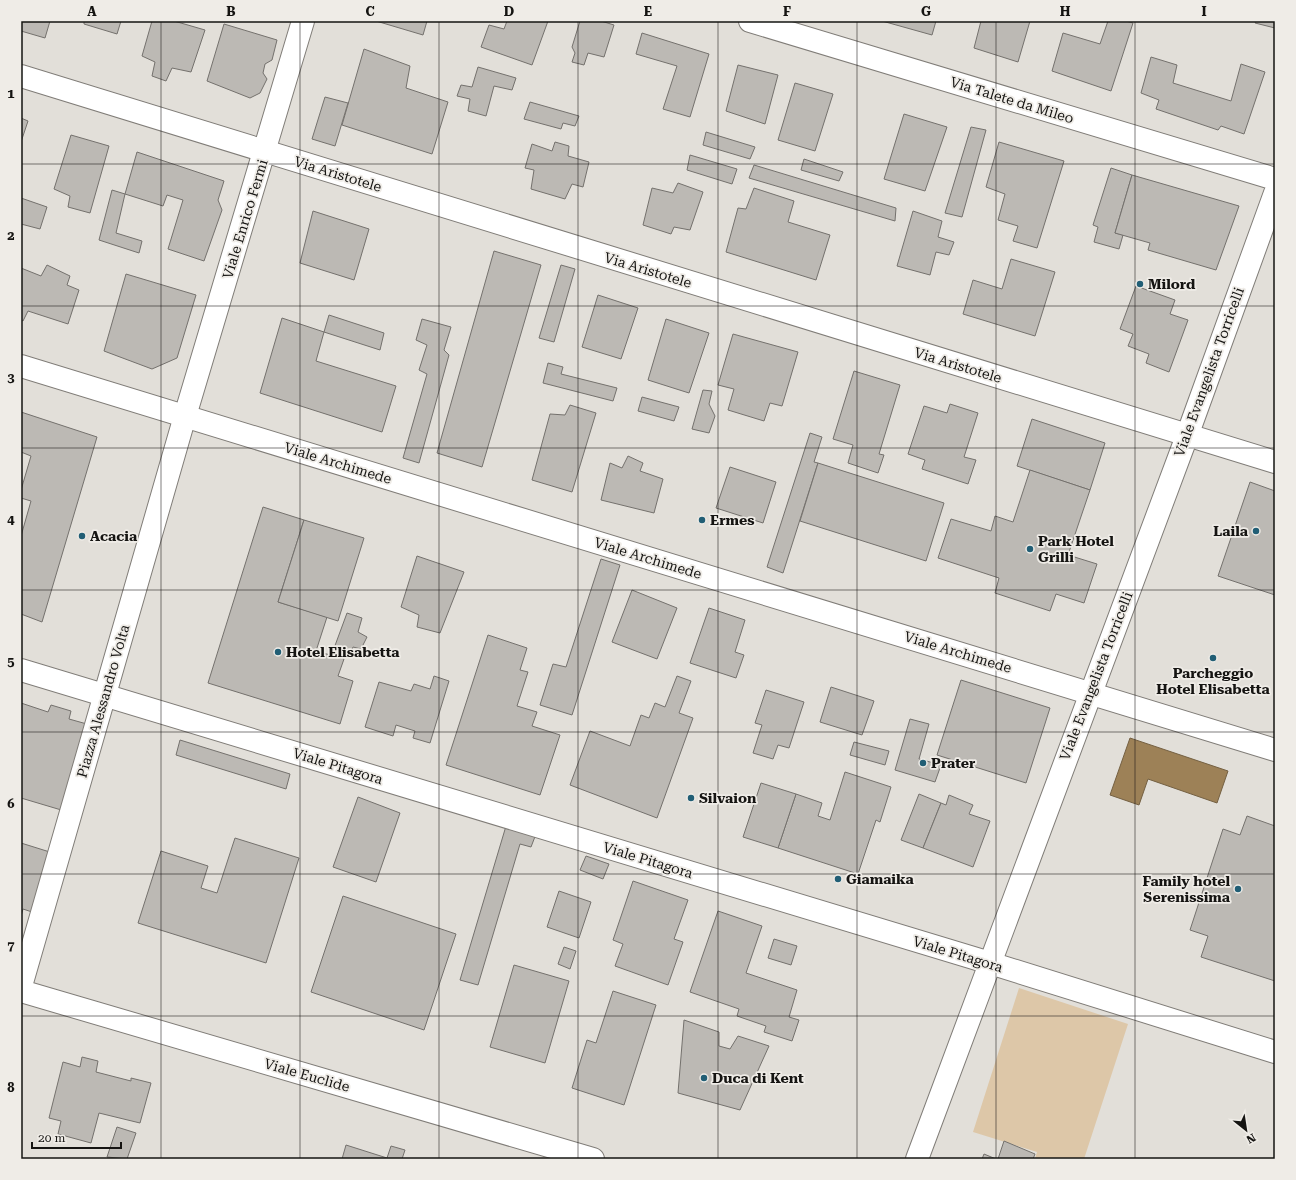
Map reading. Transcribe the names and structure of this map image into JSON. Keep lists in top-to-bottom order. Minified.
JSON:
{"streets":{"street":["Via Talete da Mileo","Via Aristotele","Viale Enrico Fermi","Viale Evangelista Torricelli","Viale Archimede","Piazza Alessandro Volta","Viale Pitagora","Viale Euclide"]},"crossings":[["Via Aristotele","Viale Enrico Fermi"],["Via Aristotele","Viale Evangelista Torricelli"],["Viale Enrico Fermi","Viale Archimede"],["Viale Enrico Fermi","Piazza Alessandro Volta"],["Viale Evangelista Torricelli","Viale Archimede"],["Viale Evangelista Torricelli","Viale Pitagora"],["Viale Archimede","Piazza Alessandro Volta"],["Piazza Alessandro Volta","Viale Pitagora"]],"places":["Milord","Ermes","Laila","Acacia","Park Hotel Grilli","Hotel Elisabetta","Parcheggio Hotel Elisabetta","Prater","Silvaion","Giamaika","Family hotel Serenissima","Duca di Kent"],"scale_bar":"20 m","north":"bottom right","grid":{"columns":["A","B","C","D","E","F","G","H","I"],"rows":["1","2","3","4","5","6","7","8"]}}
